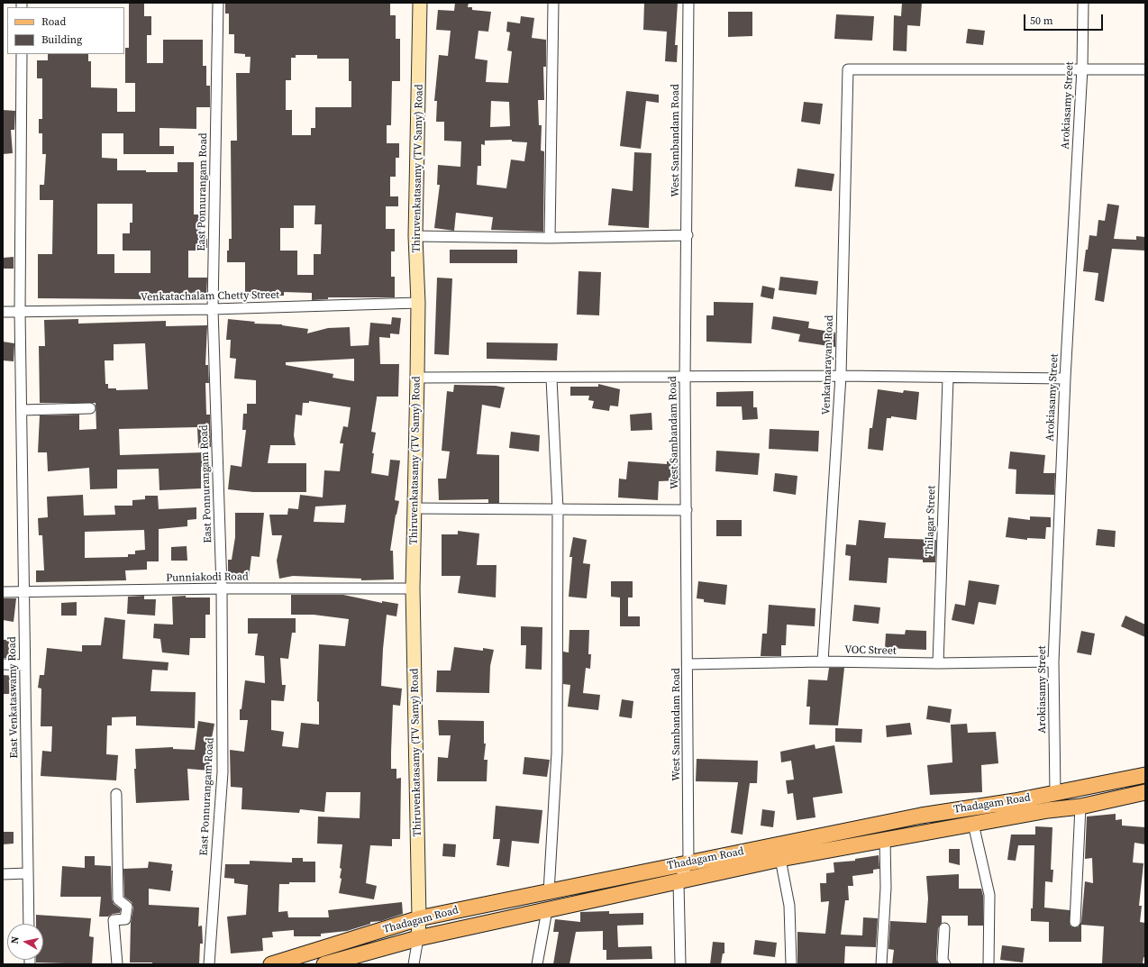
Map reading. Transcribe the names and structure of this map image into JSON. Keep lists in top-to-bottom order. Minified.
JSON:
{"streets":{"main road":["Thiruvenkatasamy (TV Samy) Road","Thadagam Road"],"street":["Arokiasamy Street","West Sambandam Road","East Ponnurangam Road","Venkatachalam Chetty Street","Venkatnarayan Road","Thilagar Street","Punniakodi Road","VOC Street","East Venkataswamy Road"]},"crossings":[["Arokiasamy Street","Venkatnarayan Road"],["Arokiasamy Street","VOC Street"],["Arokiasamy Street","Thadagam Road"],["West Sambandam Road","VOC Street"],["West Sambandam Road","Thadagam Road"],["Thiruvenkatasamy (TV Samy) Road","Venkatachalam Chetty Street"],["Thiruvenkatasamy (TV Samy) Road","Punniakodi Road"],["Thiruvenkatasamy (TV Samy) Road","Thadagam Road"],["East Ponnurangam Road","Venkatachalam Chetty Street"],["East Ponnurangam Road","Punniakodi Road"],["Venkatachalam Chetty Street","East Venkataswamy Road"],["Venkatnarayan Road","VOC Street"],["Thilagar Street","VOC Street"],["Punniakodi Road","East Venkataswamy Road"]],"legend":["Road","Building"],"scale_bar":"50 m","north":"left"}
